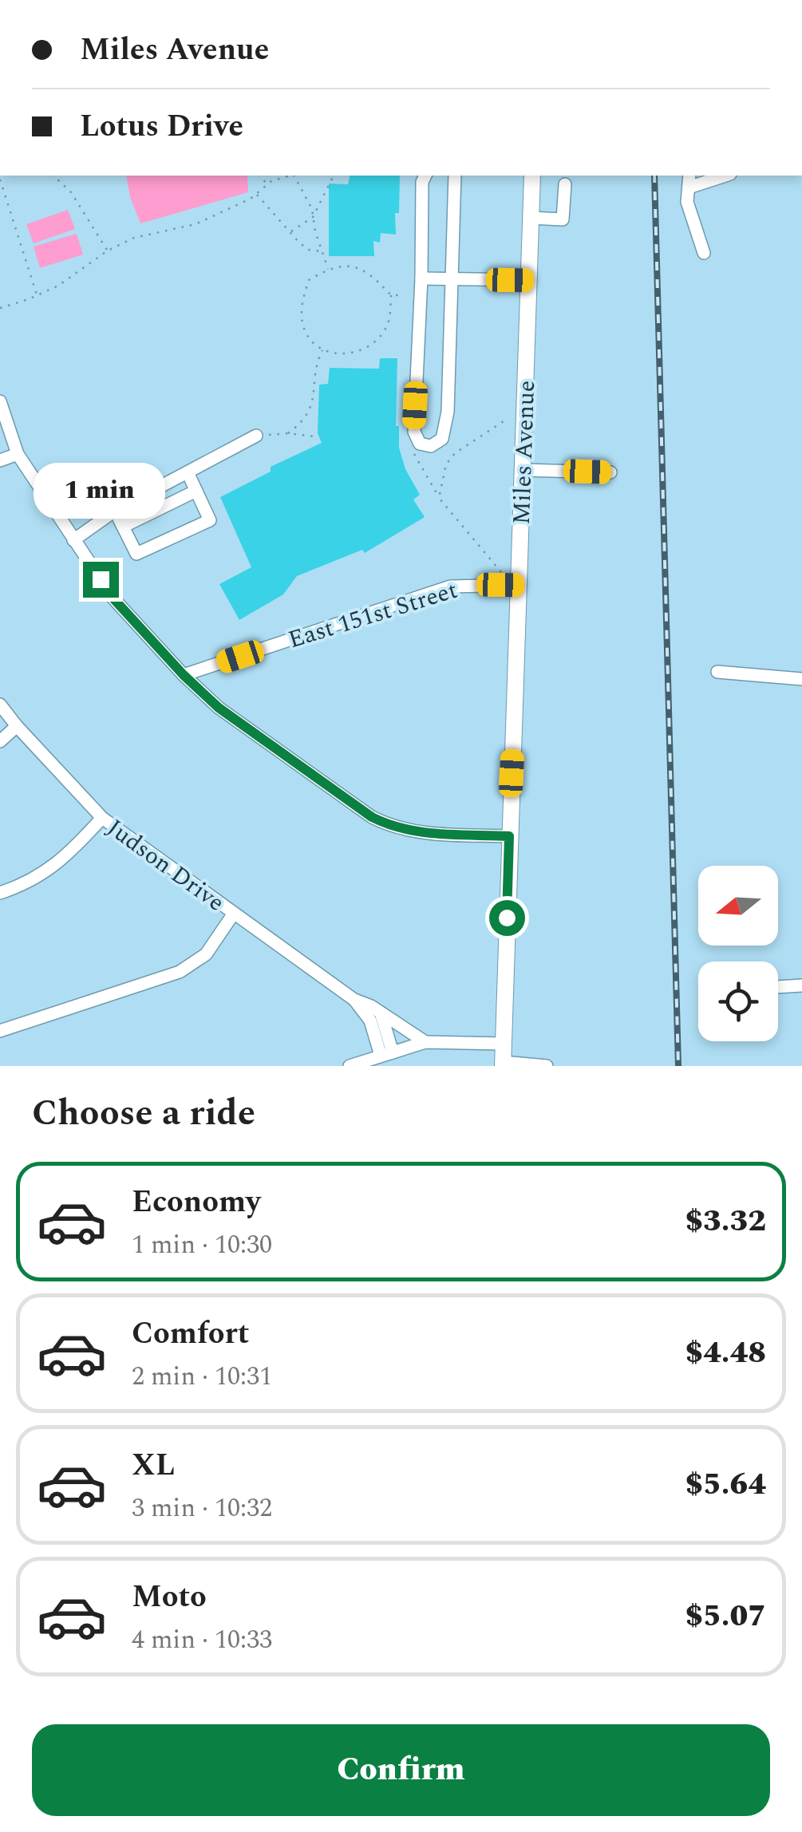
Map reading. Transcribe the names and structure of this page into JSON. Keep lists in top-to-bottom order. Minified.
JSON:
{"streets":{"main road":["Miles Avenue"],"street":["East 151st Street","Judson Drive"]},"crossings":[["Miles Avenue","East 151st Street"]],"north":"left","page":{"banner":["Miles Avenue","Lotus Drive"],"bubble":"1 min","heading":"Choose a ride","list":[{"name":"Economy","note":"1 min · 10:30","value":"$3.32"},{"name":"Comfort","note":"2 min · 10:31","value":"$4.48"},{"name":"XL","note":"3 min · 10:32","value":"$5.64"},{"name":"Moto","note":"4 min · 10:33","value":"$5.07"}],"buttons":"Confirm"}}
